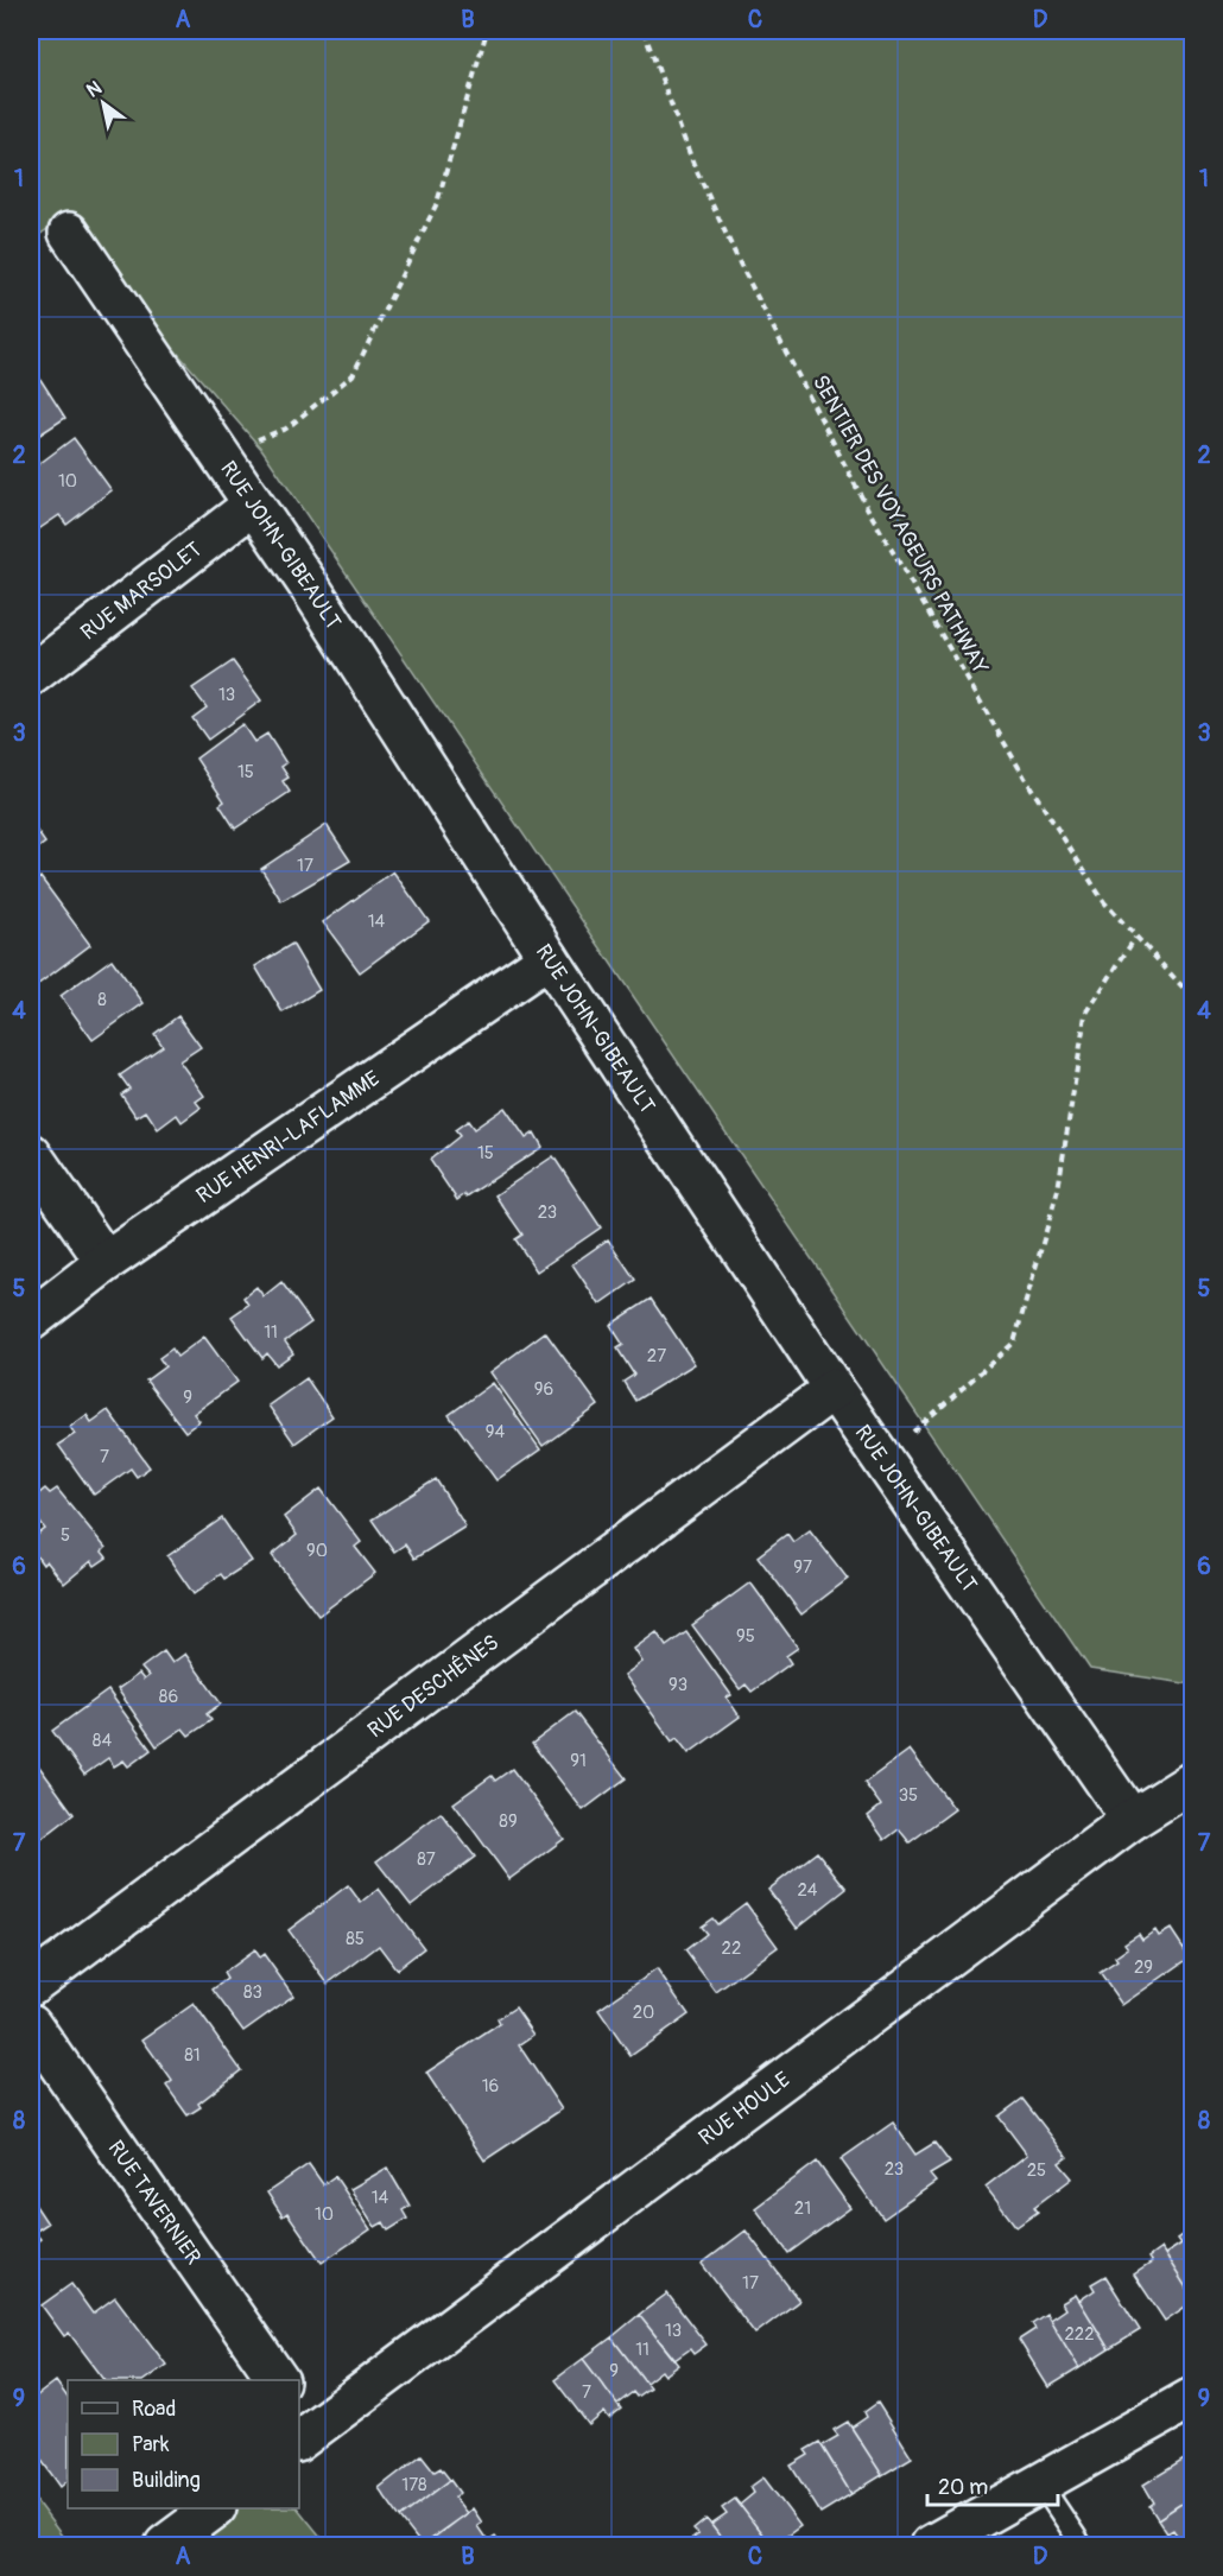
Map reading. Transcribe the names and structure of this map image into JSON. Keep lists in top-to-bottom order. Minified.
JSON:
{"streets":{"street":["RUE JOHN-GIBEAULT","RUE MARSOLET","RUE HENRI-LAFLAMME","RUE DESCHÊNES","RUE HOULE","RUE TAVERNIER"],"path":["SENTIER DES VOYAGEURS PATHWAY"]},"crossings":[["RUE JOHN-GIBEAULT","RUE MARSOLET"],["RUE JOHN-GIBEAULT","RUE HENRI-LAFLAMME"],["RUE JOHN-GIBEAULT","RUE DESCHÊNES"],["RUE JOHN-GIBEAULT","RUE HOULE"]],"house_numbers":["10","13","15","17","14","8","15","23","11","27","96","9","94","7","5","90","97","95","93","86","84","91","35","89","87","24","85","22","29","83","20","81","16","23","25","14","21","10","17","13","222","11","9","7","178"],"legend":["Road","Park","Building"],"scale_bar":"20 m","north":"top left","grid":{"columns":["A","B","C","D"],"rows":["1","2","3","4","5","6","7","8","9"]}}
